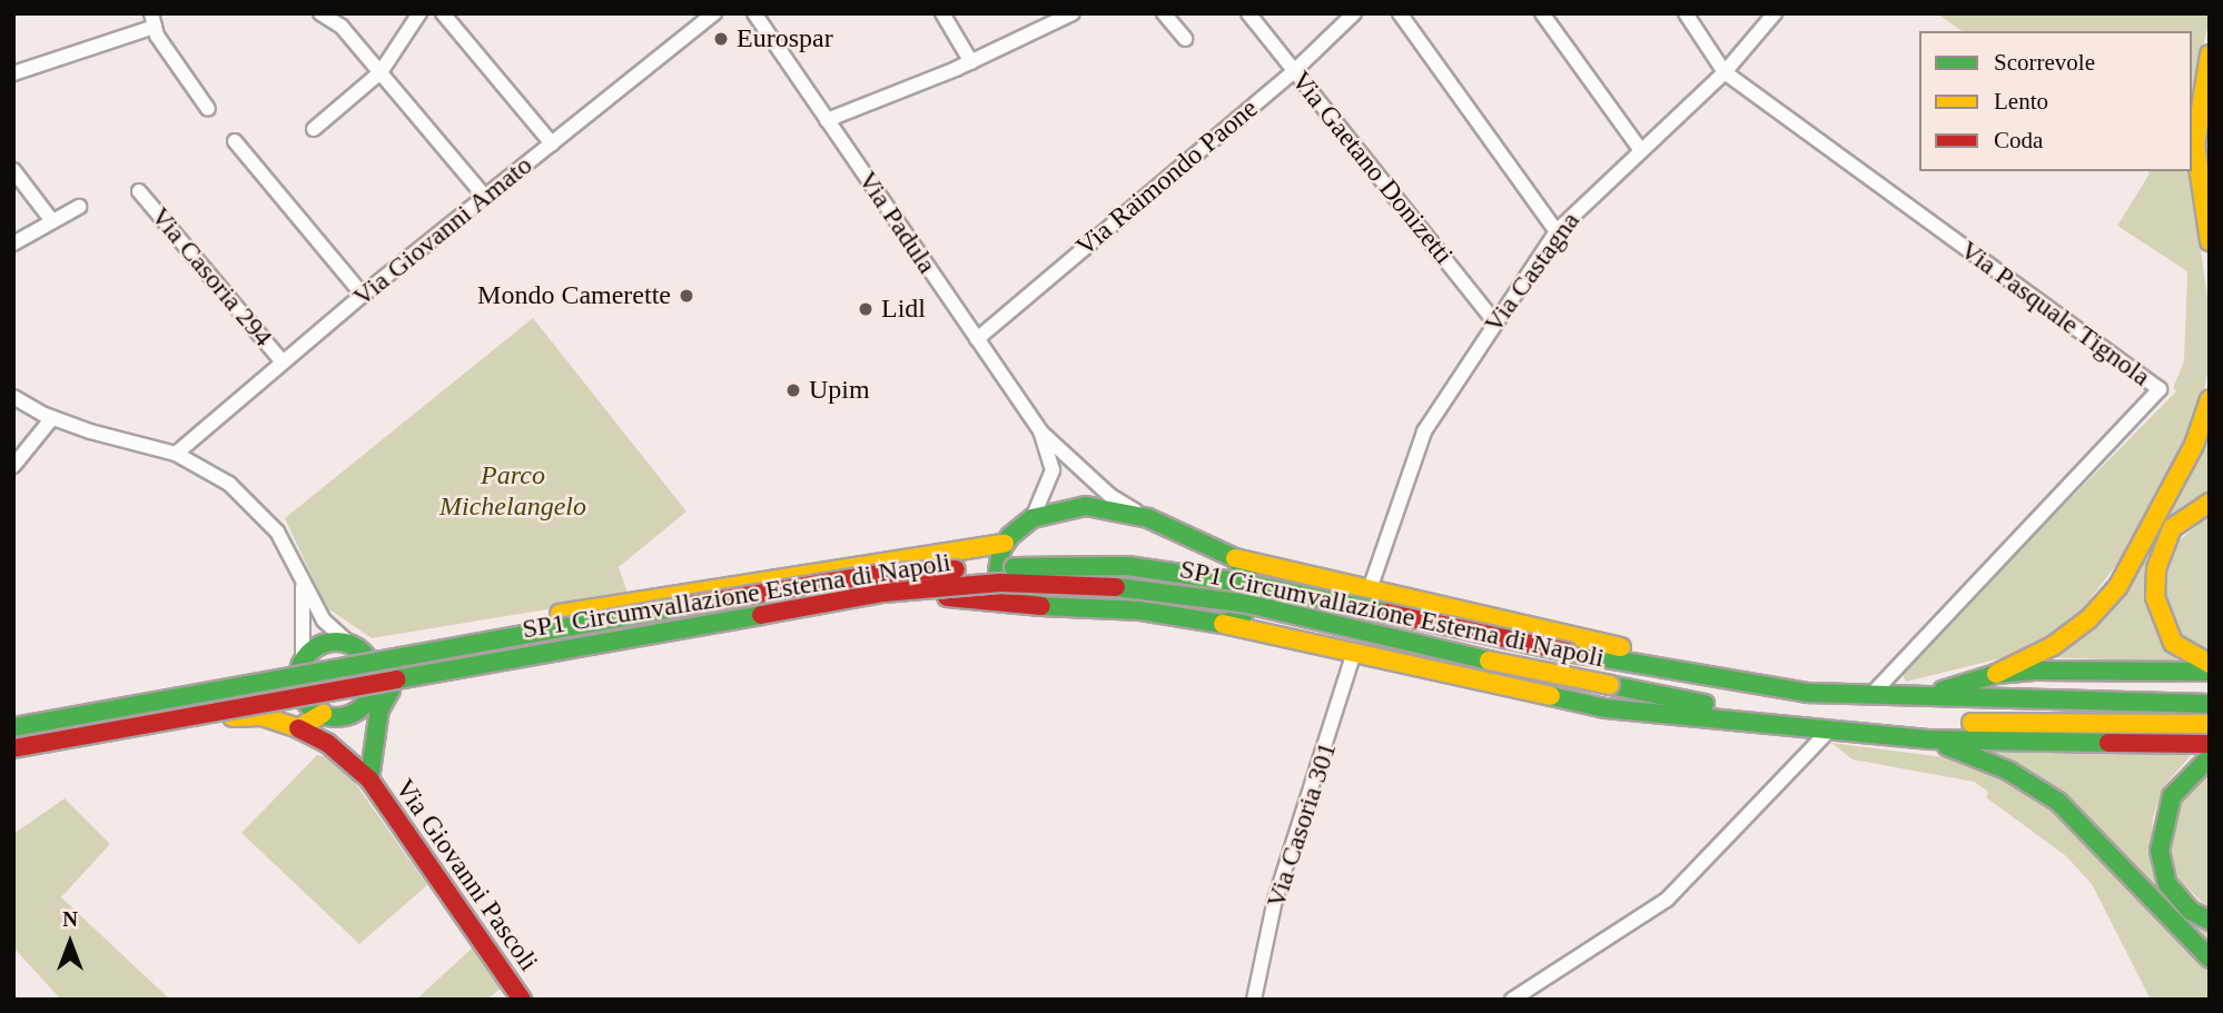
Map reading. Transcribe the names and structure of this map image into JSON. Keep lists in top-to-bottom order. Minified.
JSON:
{"streets":{"main road":["SP1 Circumvallazione Esterna di Napoli","Via Giovanni Pascoli"],"street":["Via Gaetano Donizetti","Via Raimondo Paone","Via Padula","Via Giovanni Amato","Via Castagna","Via Casoria 294","Via Pasquale Tignola","Via Casoria 301"]},"crossings":[["Via Gaetano Donizetti","Via Raimondo Paone"],["Via Gaetano Donizetti","Via Castagna"],["Via Raimondo Paone","Via Padula"],["Via Giovanni Amato","Via Casoria 294"],["Via Castagna","Via Pasquale Tignola"],["Via Pasquale Tignola","SP1 Circumvallazione Esterna di Napoli"]],"parks":["Parco Michelangelo"],"places":["Eurospar","Mondo Camerette","Lidl","Upim"],"legend":["Scorrevole","Lento","Coda"],"north":"top"}
